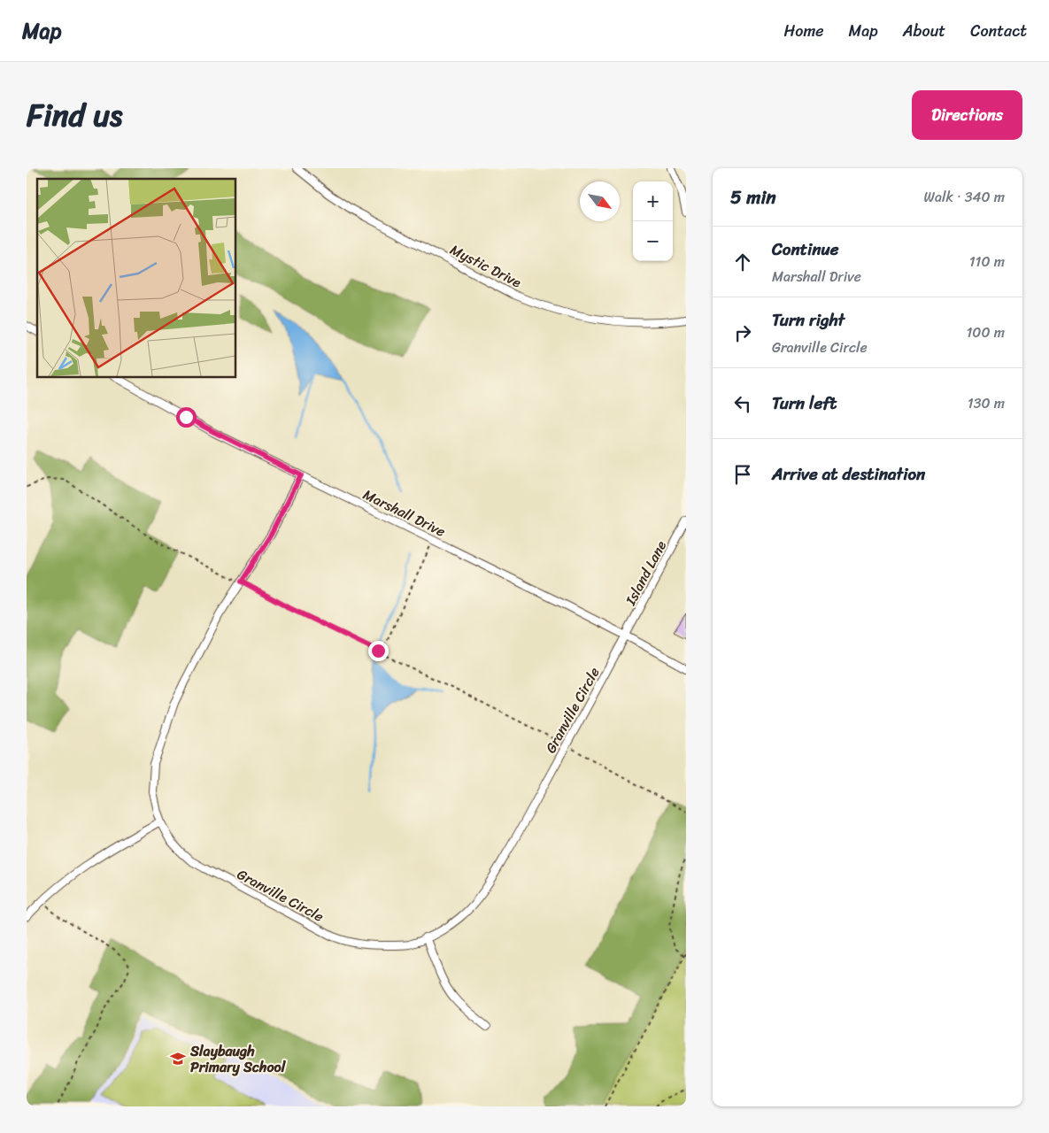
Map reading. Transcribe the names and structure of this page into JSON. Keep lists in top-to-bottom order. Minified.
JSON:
{"streets":{"street":["Mystic Drive","Marshall Drive","Island Lane","Granville Circle"]},"crossings":[["Marshall Drive","Island Lane"],["Marshall Drive","Granville Circle"],["Island Lane","Granville Circle"]],"places":{"school or university":["Slaybaugh Primary School"]},"north":"bottom right","page":{"header":"Map","nav":["Home","Map","About","Contact"],"title":"Find us","buttons":"Directions","heading":["5 min","Walk · 340 m"],"map_buttons":["+","−"],"list":[["Continue","Marshall Drive","110 m"],["Turn right","Granville Circle","100 m"],["Turn left","130 m"],"Arrive at destination"]}}
